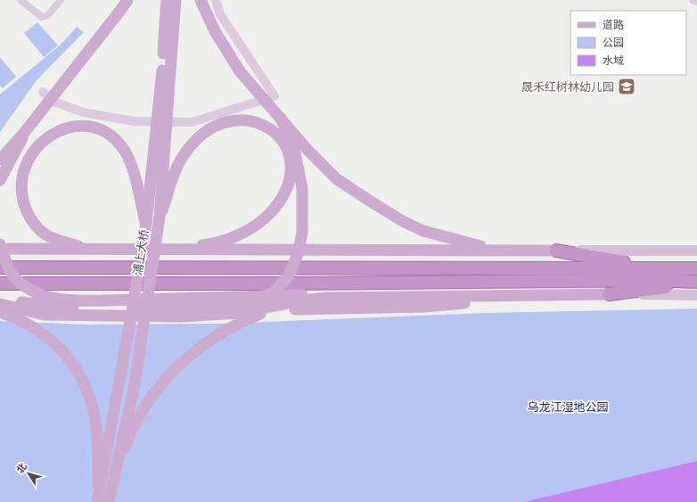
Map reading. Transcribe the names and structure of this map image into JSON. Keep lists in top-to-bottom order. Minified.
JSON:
{"streets":{"main road":["浦上大桥"]},"parks":["乌龙江湿地公园"],"places":{"school or university":["晟禾红树林幼儿园"]},"legend":["道路","公园","水域"],"north":"top left"}
